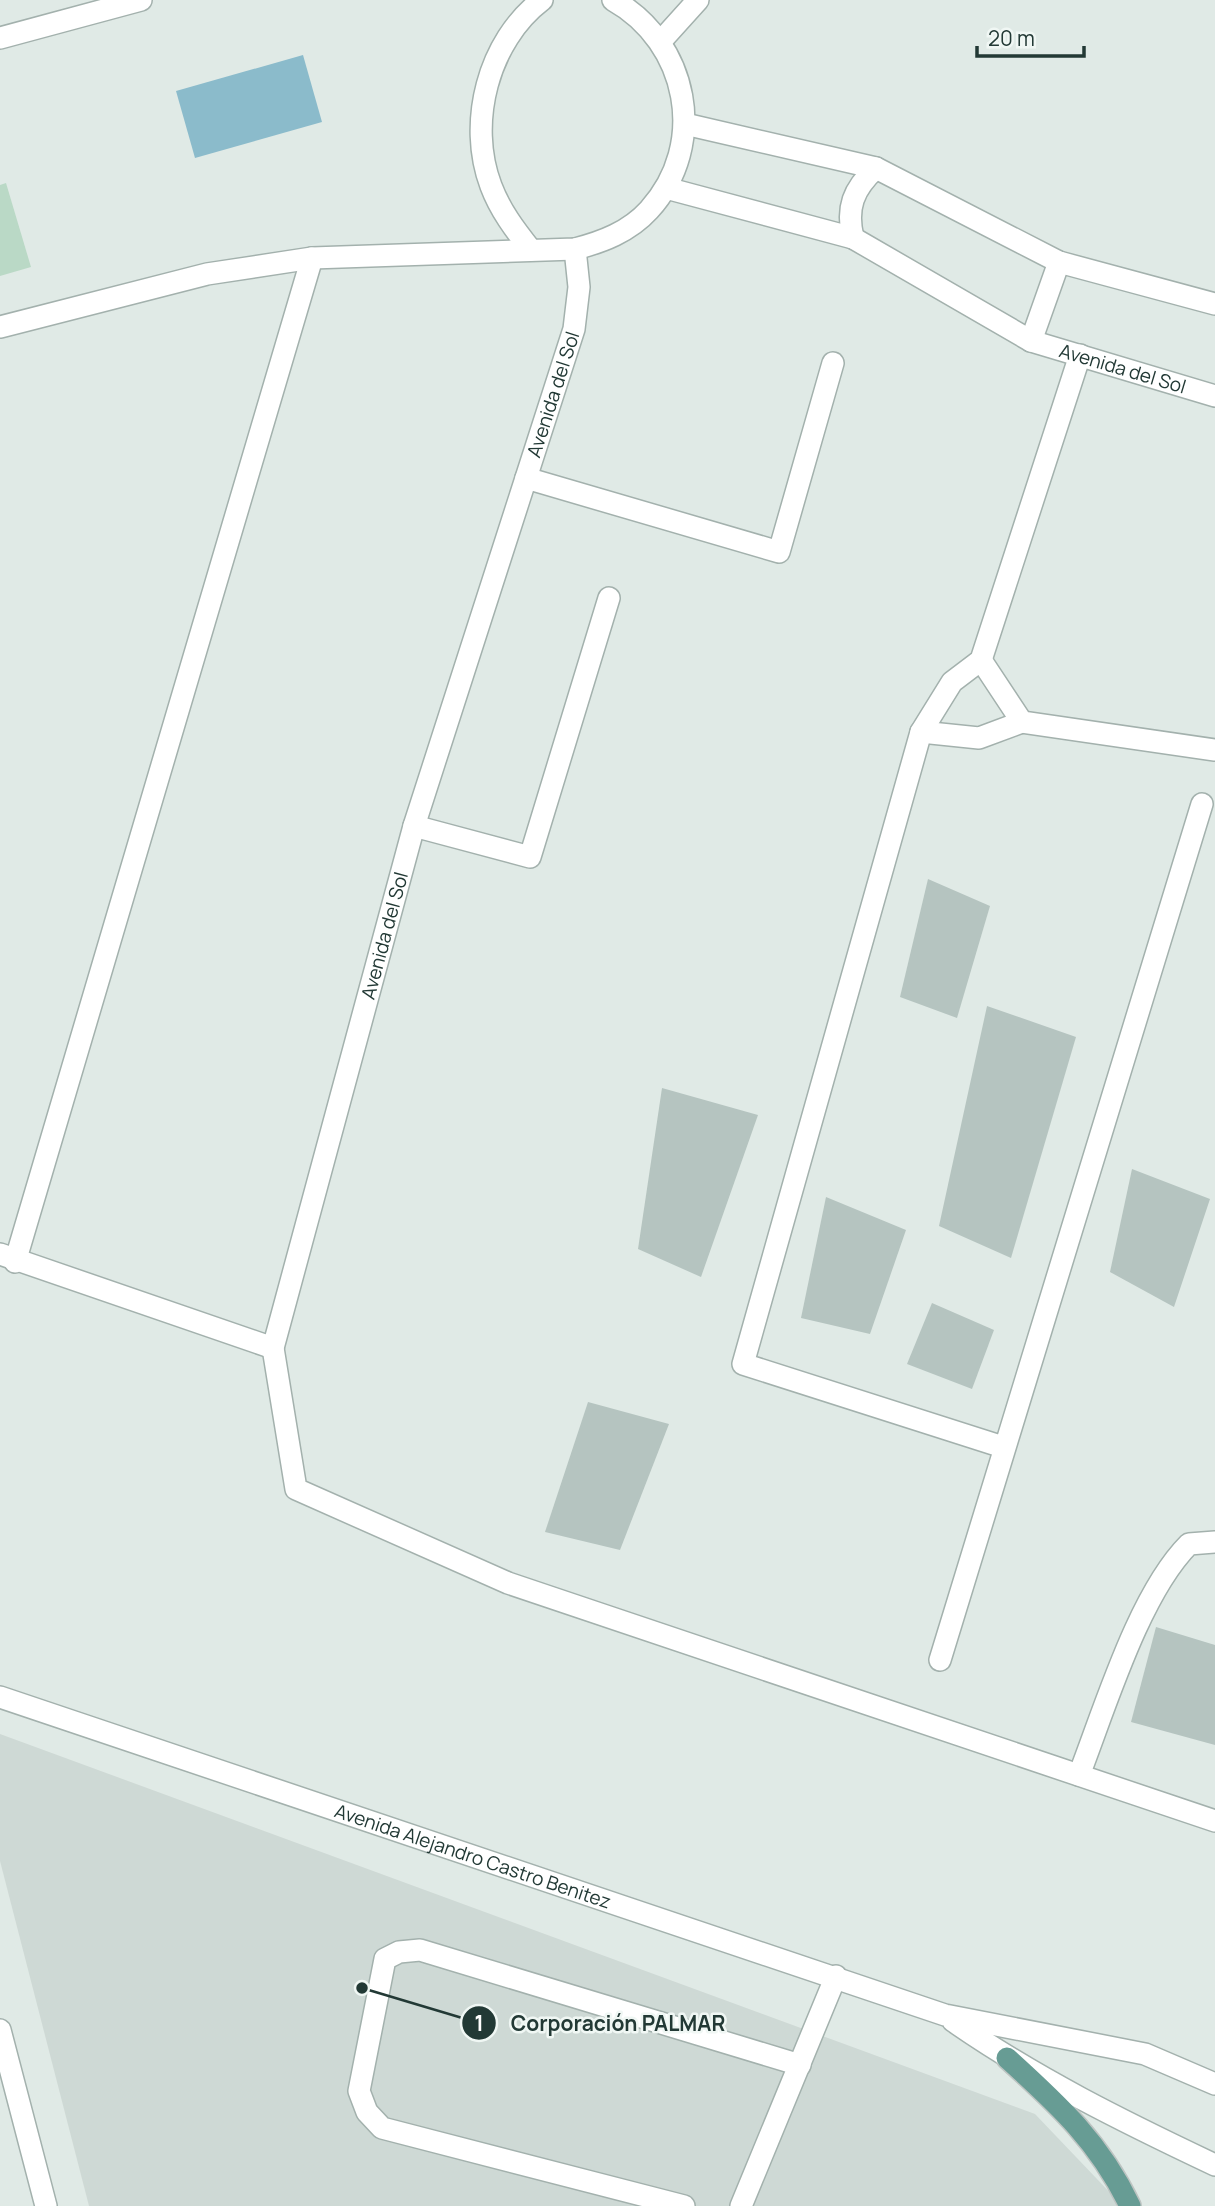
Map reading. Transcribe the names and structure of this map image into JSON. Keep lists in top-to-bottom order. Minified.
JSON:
{"streets":{"street":["Avenida del Sol","Avenida Alejandro Castro Benitez"]},"places":["Corporación PALMAR"],"scale_bar":"20 m"}
